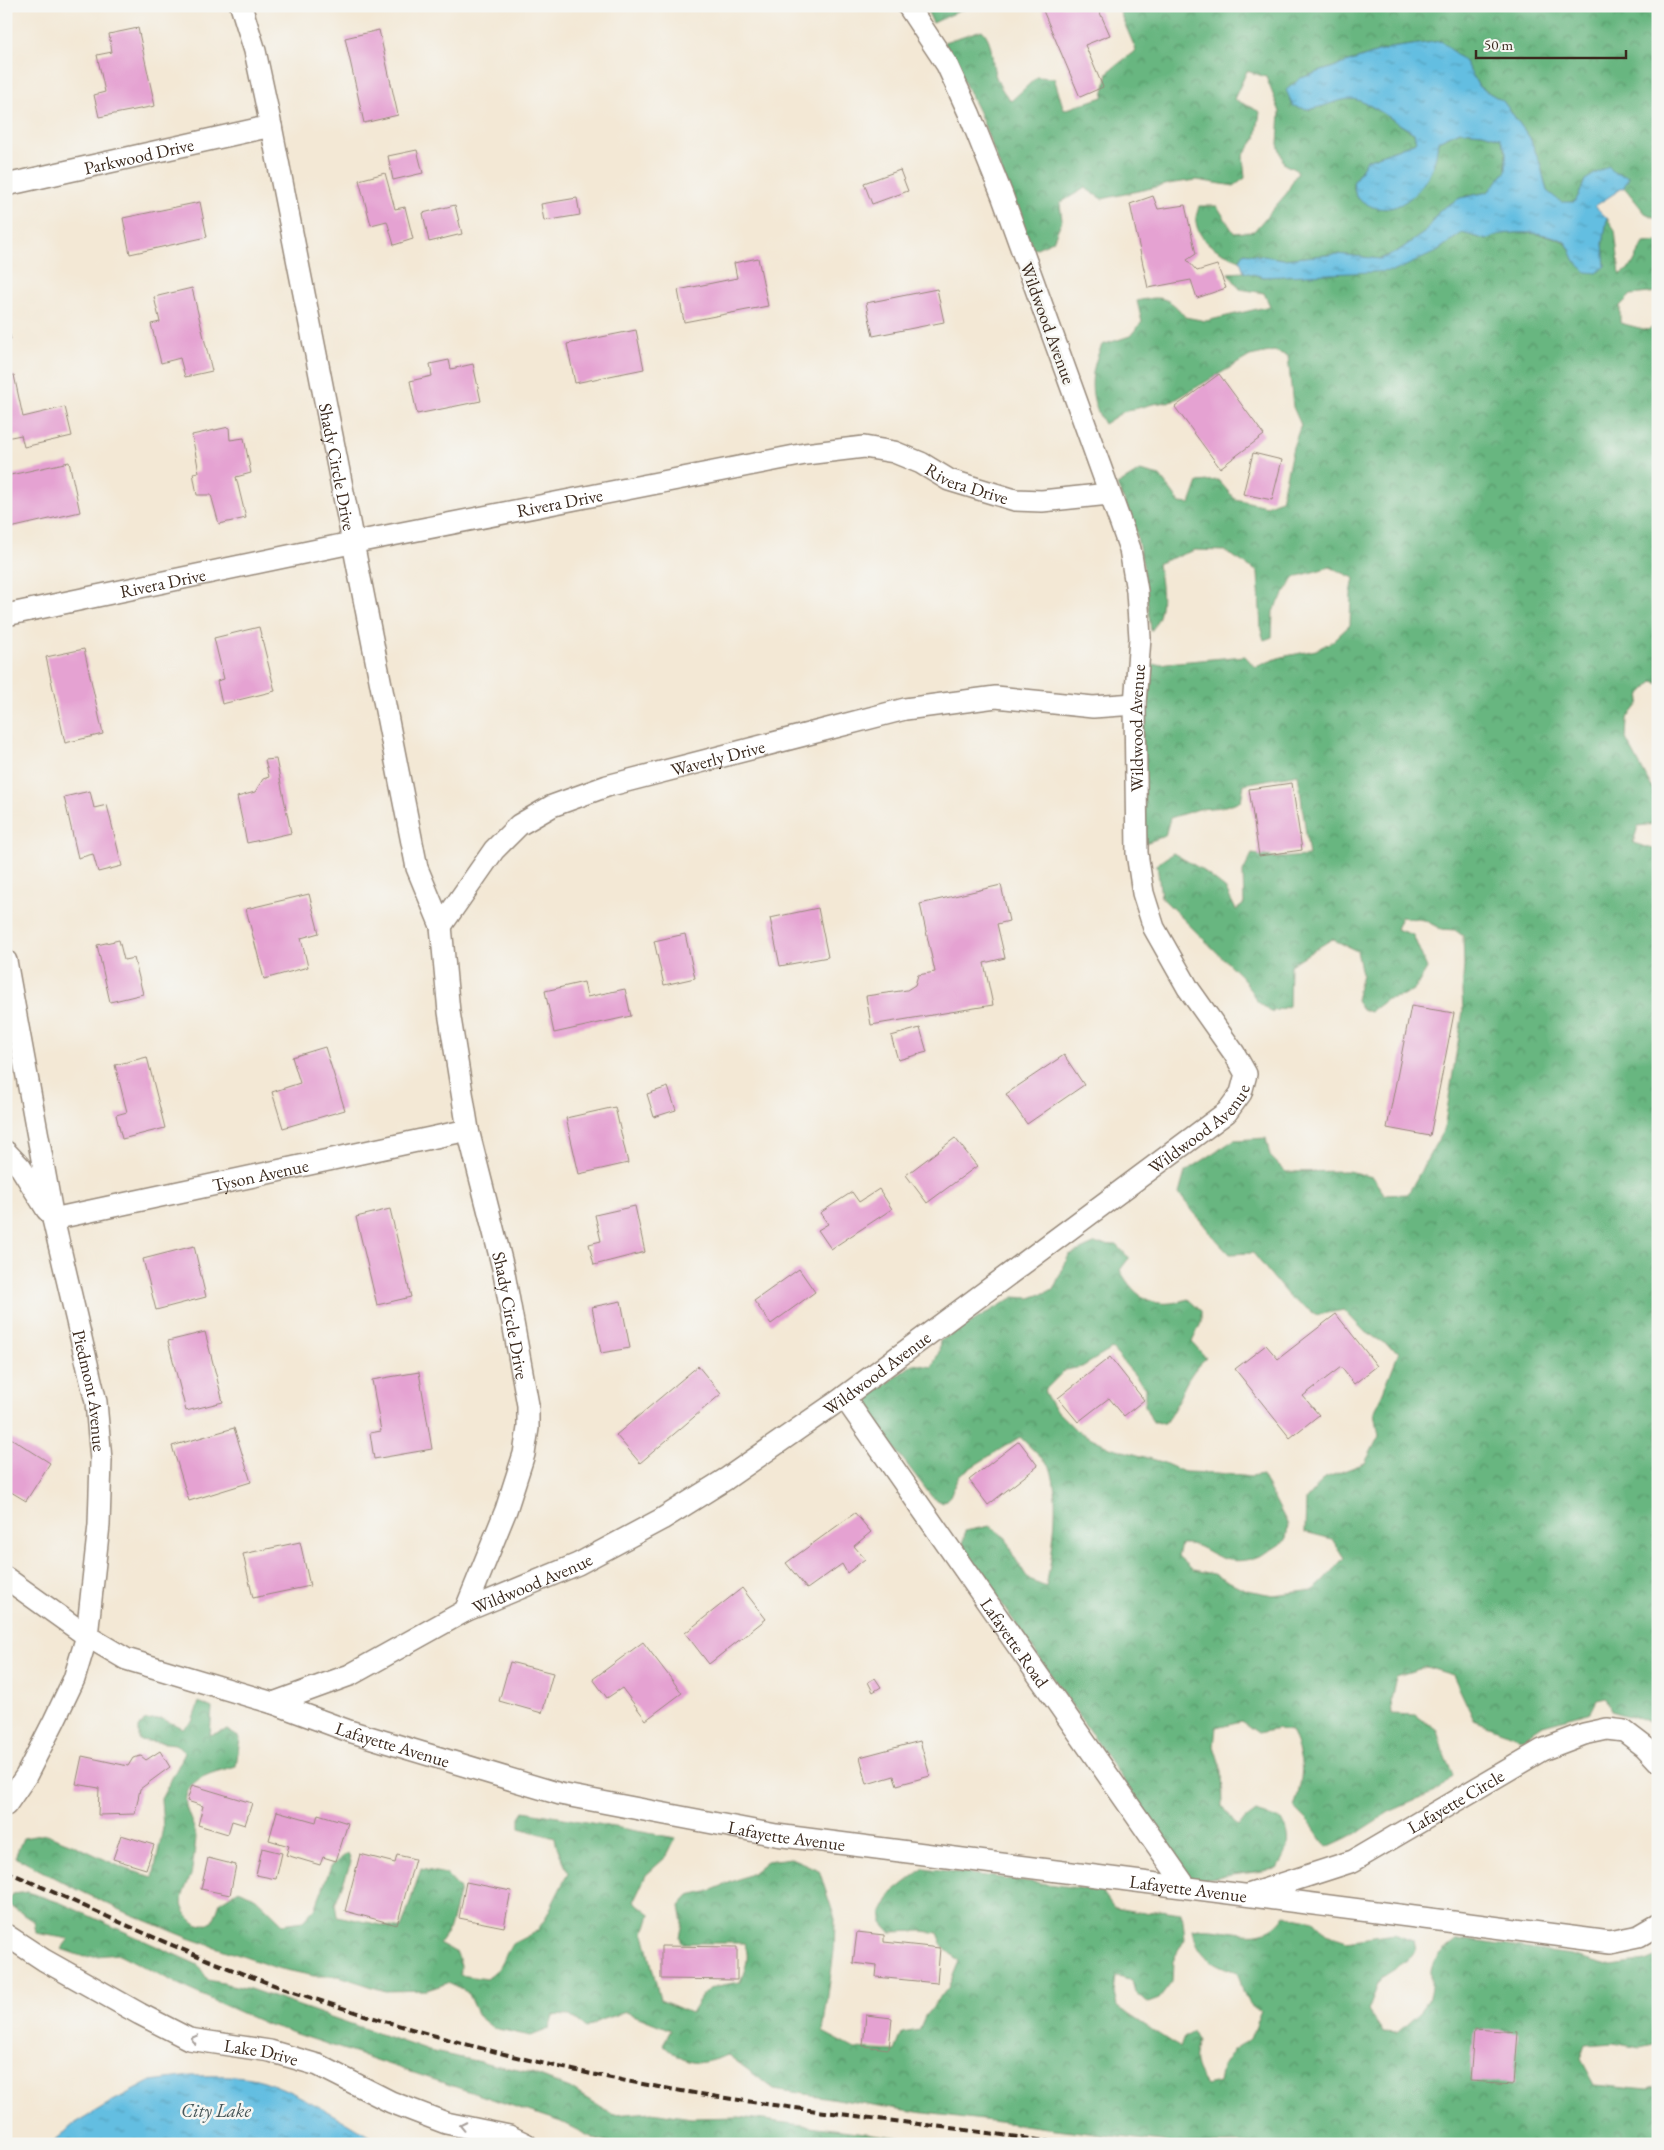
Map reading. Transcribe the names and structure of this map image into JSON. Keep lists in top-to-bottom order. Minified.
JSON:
{"streets":{"street":["Parkwood Drive","Wildwood Avenue","Shady Circle Drive","Rivera Drive","Waverly Drive","Tyson Avenue","Piedmont Avenue","Lafayette Road","Lafayette Avenue","Lafayette Circle","Lake Drive"]},"crossings":[["Parkwood Drive","Shady Circle Drive"],["Wildwood Avenue","Shady Circle Drive"],["Wildwood Avenue","Rivera Drive"],["Wildwood Avenue","Waverly Drive"],["Wildwood Avenue","Lafayette Road"],["Wildwood Avenue","Lafayette Avenue"],["Shady Circle Drive","Rivera Drive"],["Shady Circle Drive","Waverly Drive"],["Shady Circle Drive","Tyson Avenue"],["Tyson Avenue","Piedmont Avenue"],["Piedmont Avenue","Lafayette Avenue"],["Lafayette Road","Lafayette Avenue"],["Lafayette Avenue","Lafayette Circle"]],"one_way":["Lake Drive"],"water":["City Lake"],"scale_bar":"50 m"}
